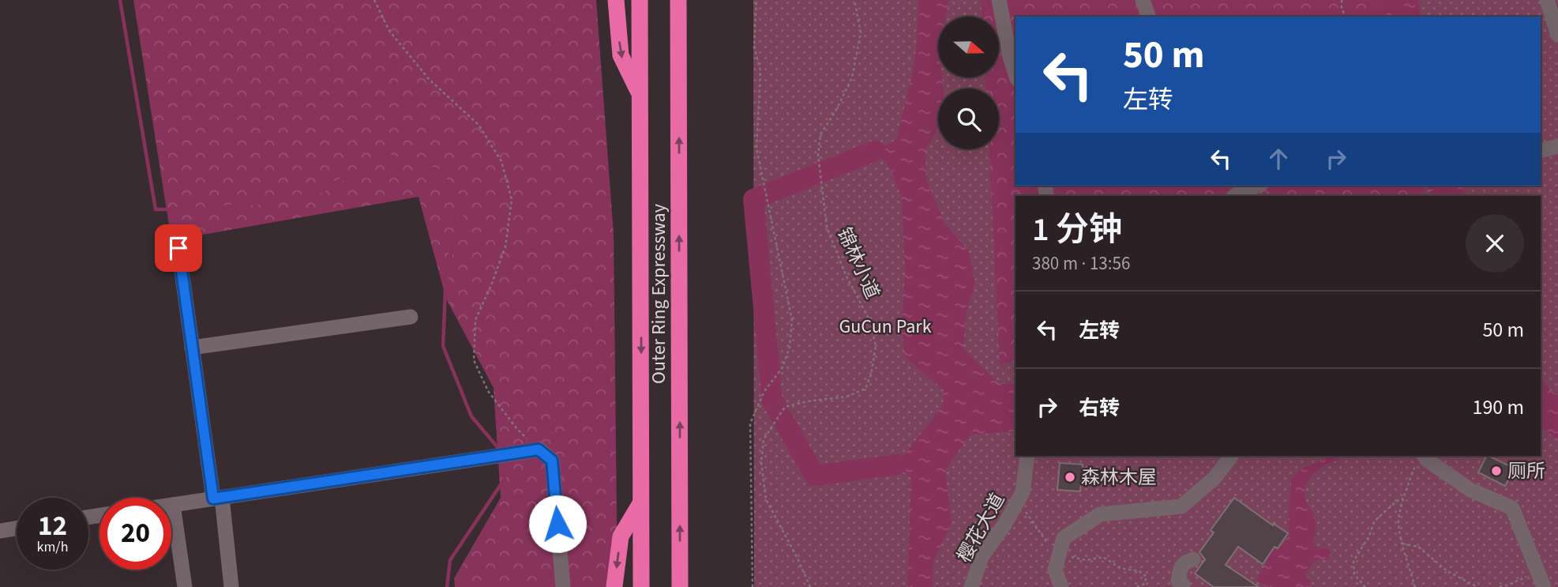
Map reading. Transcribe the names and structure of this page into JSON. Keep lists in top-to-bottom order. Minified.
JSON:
{"streets":{"highway":["Outer Ring Expressway"],"street":["樱花大道"],"path":["锦林小道"]},"parks":["GuCun Park"],"places":["厕所","森林木屋"],"north":"right","page":{"turn":["50 m","左转"],"heading":["1 分钟","380 m · 13:56"],"list":[{"name":"左转","value":"50 m"},{"name":"右转","value":"190 m"}],"speed":"12 km/h","limit":"20"}}
